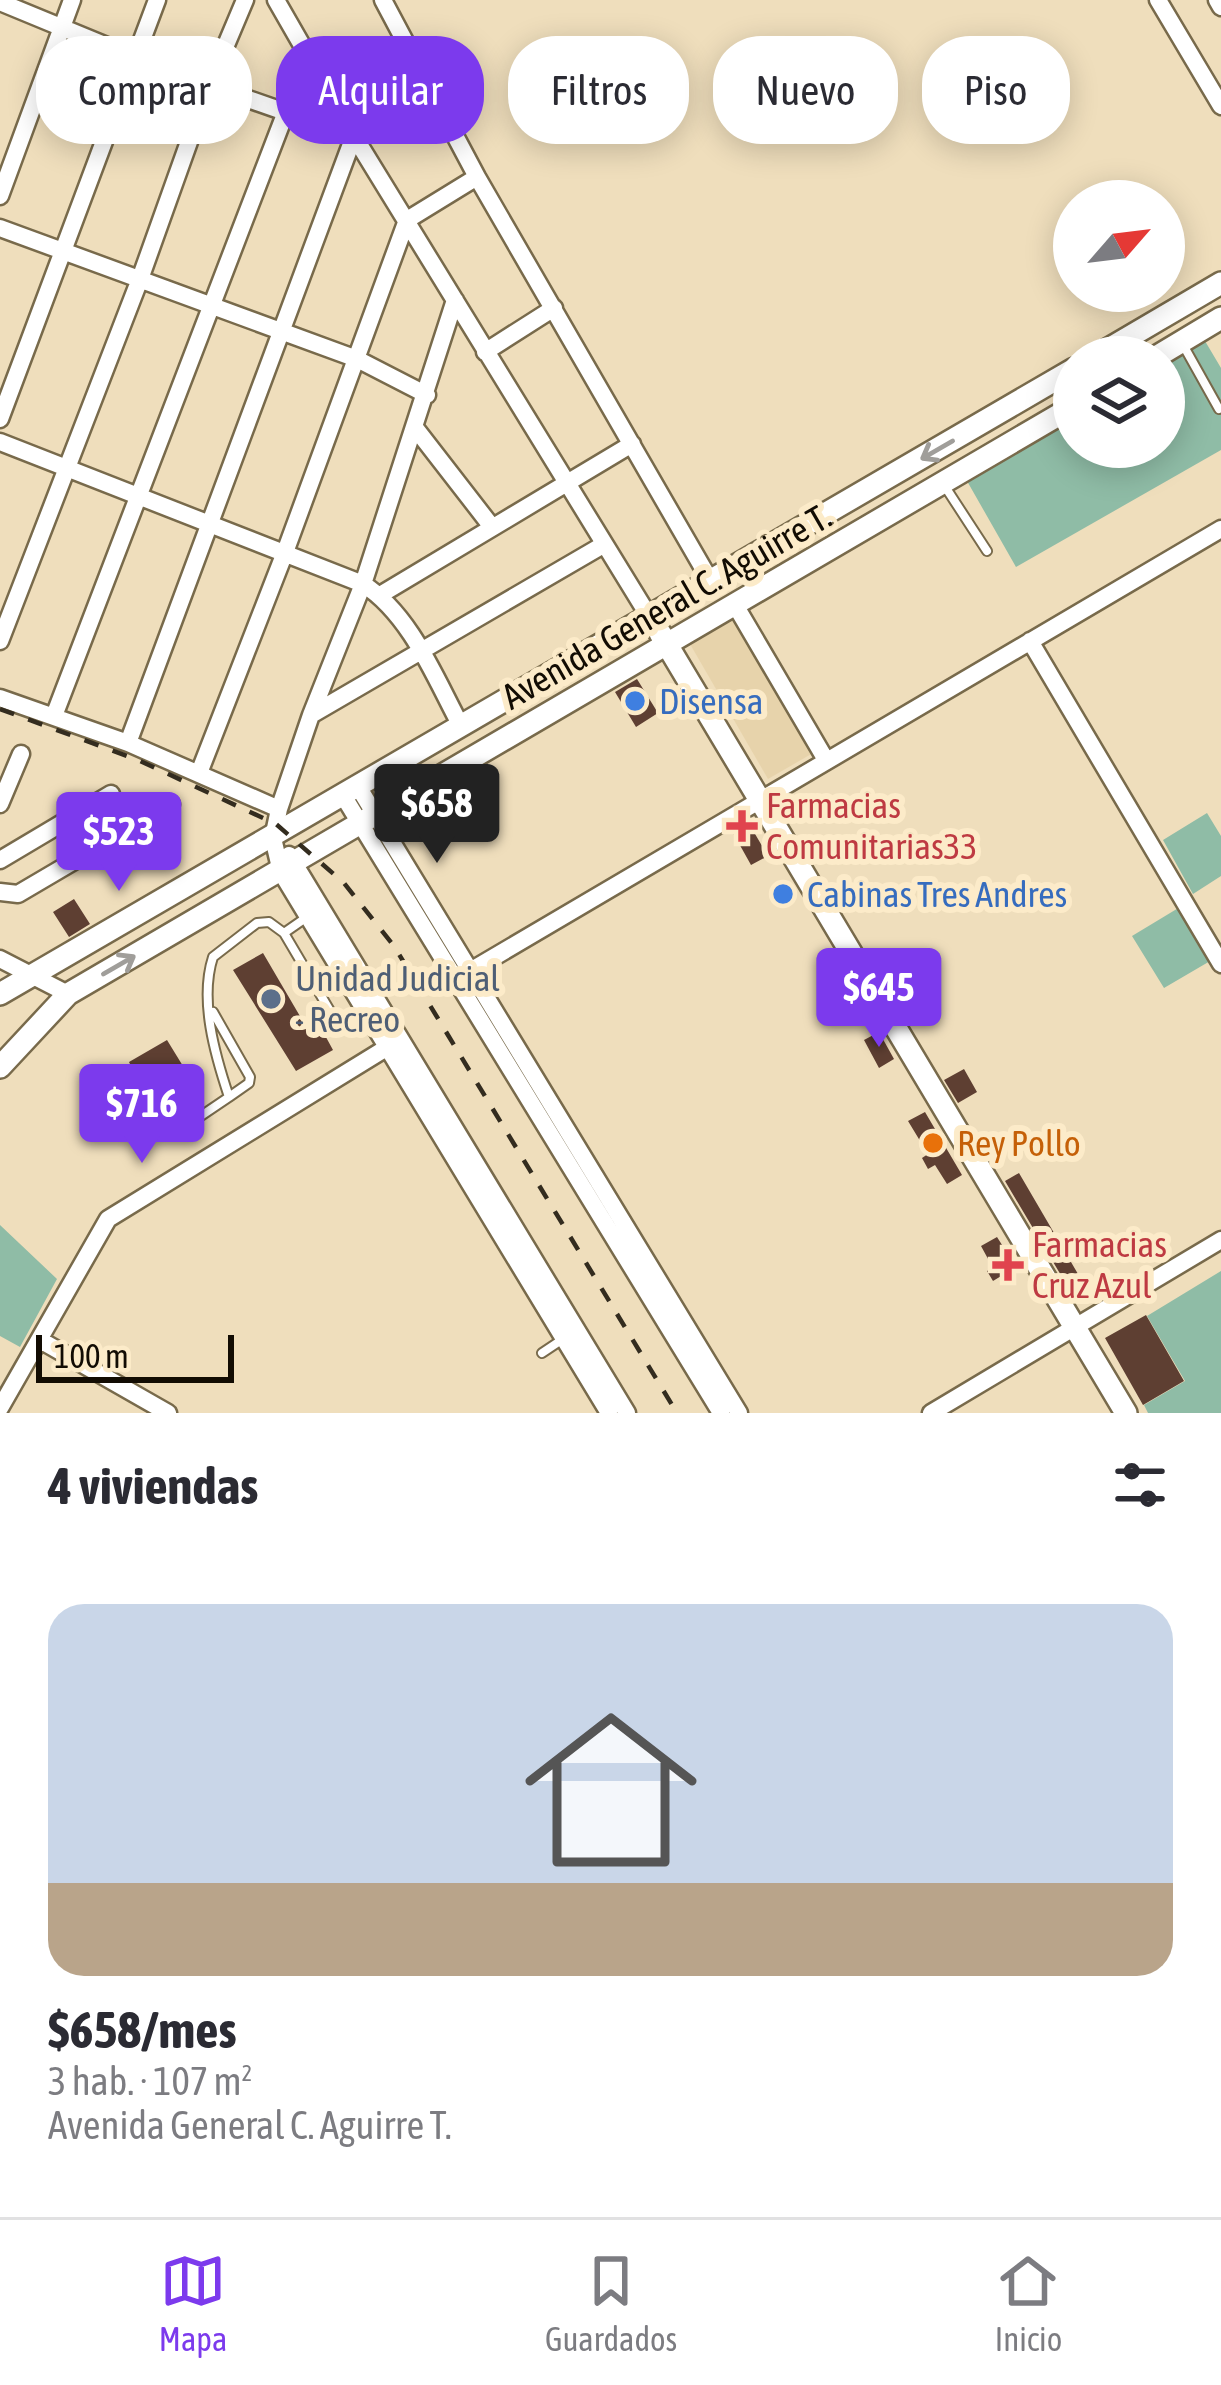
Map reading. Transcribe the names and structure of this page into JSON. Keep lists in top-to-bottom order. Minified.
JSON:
{"streets":{"street":["Avenida General C. Aguirre T."]},"places":{"other":["Disensa","Cabinas Tres Andres","Unidad Judicial - Recreo","Rey Pollo"],"health":["Farmacias Comunitarias33","Farmacias Cruz Azul"]},"scale_bar":"100 m","north":"top right","page":{"chip":["Comprar","Alquilar","Filtros","Nuevo","Piso"],"price":["$658","$523","$645","$716"],"scale":"100 m","heading":"4 viviendas","list":[{"name":"$658/mes","note":"3 hab. · 107 m² · Avenida General C. Aguirre T."}],"tabs":["Mapa","Guardados","Inicio"]}}
